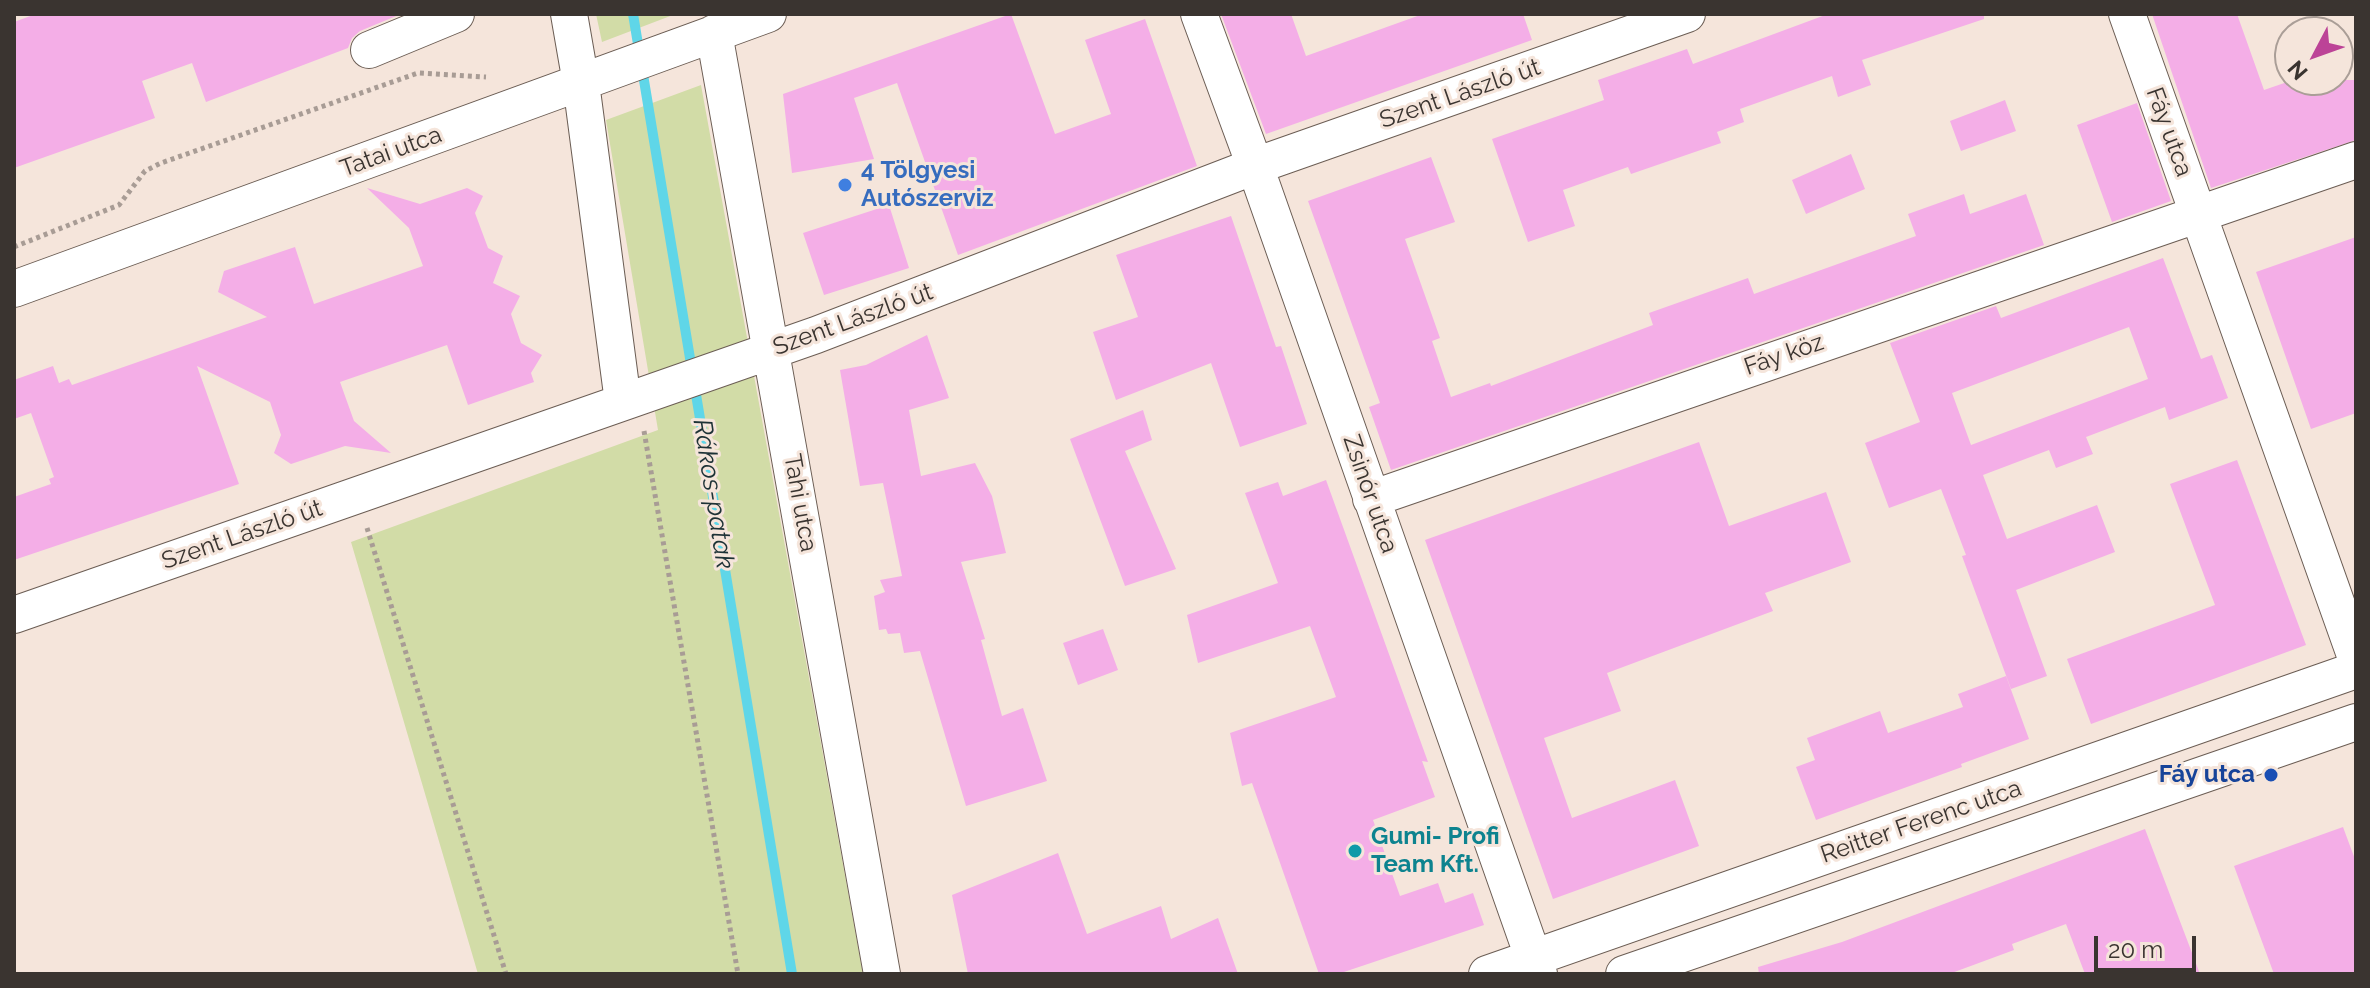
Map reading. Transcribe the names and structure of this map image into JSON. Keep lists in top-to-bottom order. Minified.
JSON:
{"streets":{"street":["Szent László út","Fáy utca","Tatai utca","Fáy köz","Zsinór utca","Tahi utca","Reitter Ferenc utca"]},"crossings":[["Szent László út","Zsinór utca"],["Szent László út","Tahi utca"],["Fáy utca","Fáy köz"],["Tatai utca","Tahi utca"],["Fáy köz","Zsinór utca"],["Zsinór utca","Reitter Ferenc utca"]],"water":["Rákos-patak"],"places":["4 Tölgyesi Autószerviz","Fáy utca","Gumi- Profi Team Kft."],"scale_bar":"20 m","north":"bottom left"}
